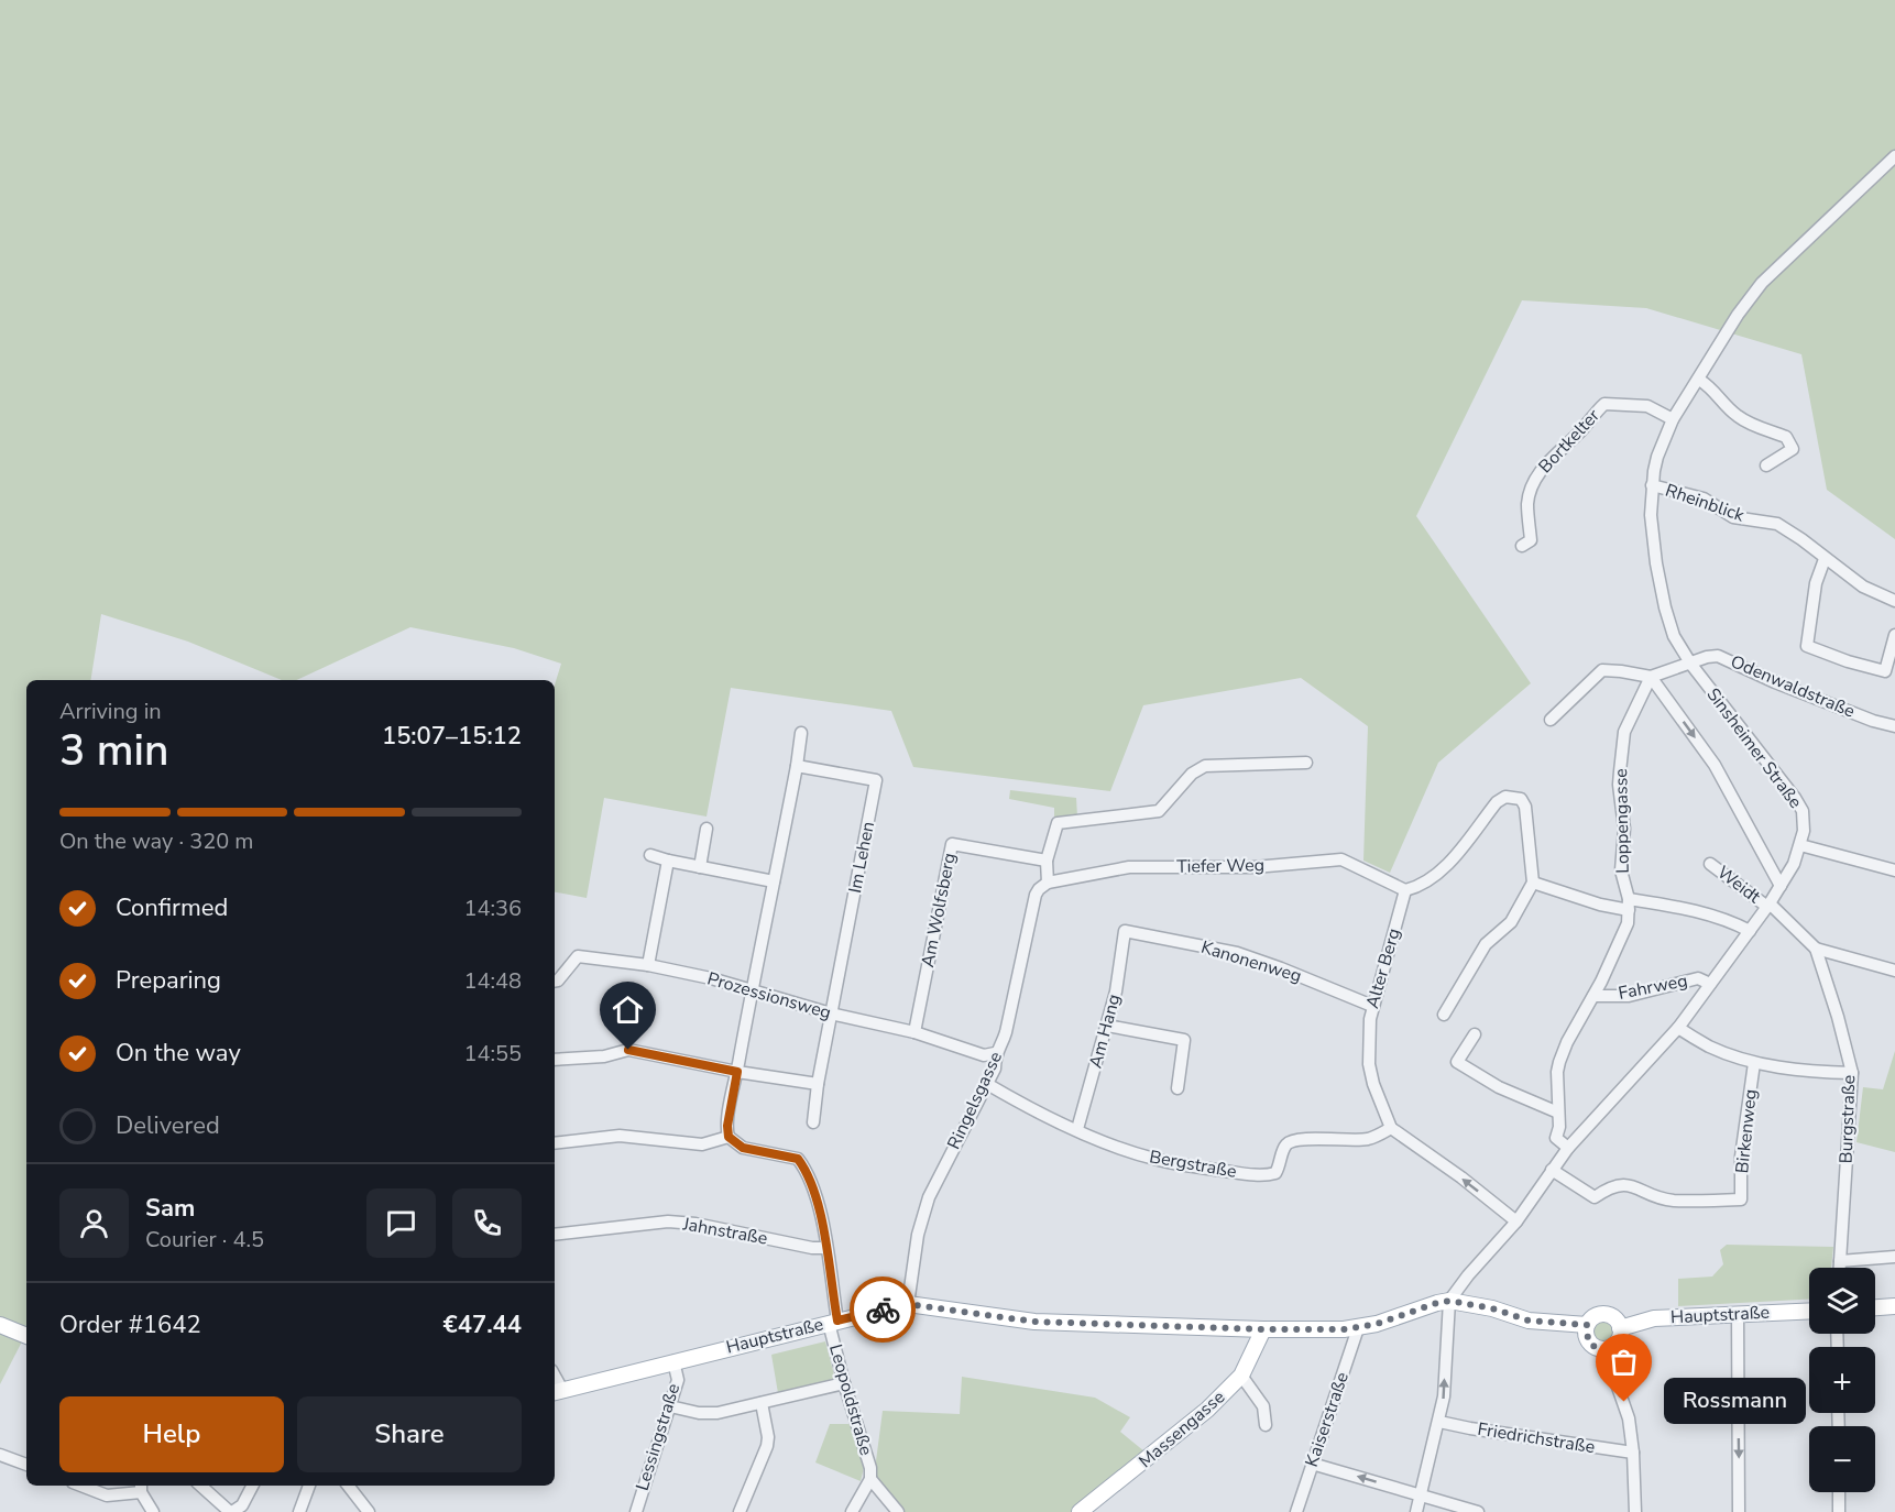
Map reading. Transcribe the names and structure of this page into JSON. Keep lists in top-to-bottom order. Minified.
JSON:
{"streets":{"main road":["Hauptstraße","Massengasse"],"street":["Bortkelter","Rheinblick","Odenwaldstraße","Sinsheimer Straße","Loppengasse","Im Lehen","Tiefer Weg","Weidt","Am Wolfsberg","Kanonenweg","Alter Berg","Fahrweg","Prozessionsweg","Am Hang","Ringelsgasse","Burgstraße","Birkenweg","Bergstraße","Jahnstraße","Leopoldstraße","Kaiserstraße","Lessingstraße","Friedrichstraße"]},"crossings":[["Bortkelter","Sinsheimer Straße"],["Rheinblick","Sinsheimer Straße"],["Odenwaldstraße","Sinsheimer Straße"],["Sinsheimer Straße","Loppengasse"],["Sinsheimer Straße","Weidt"],["Sinsheimer Straße","Fahrweg"],["Sinsheimer Straße","Burgstraße"],["Sinsheimer Straße","Birkenweg"],["Sinsheimer Straße","Hauptstraße"],["Loppengasse","Fahrweg"],["Im Lehen","Prozessionsweg"],["Tiefer Weg","Alter Berg"],["Tiefer Weg","Ringelsgasse"],["Weidt","Burgstraße"],["Am Wolfsberg","Prozessionsweg"],["Kanonenweg","Alter Berg"],["Kanonenweg","Am Hang"],["Alter Berg","Bergstraße"],["Prozessionsweg","Ringelsgasse"],["Am Hang","Bergstraße"],["Ringelsgasse","Bergstraße"],["Ringelsgasse","Hauptstraße"],["Hauptstraße","Leopoldstraße"],["Hauptstraße","Kaiserstraße"],["Hauptstraße","Massengasse"],["Hauptstraße","Lessingstraße"]],"places":["Rossmann"],"page":{"heading":["3 min","Arriving in","15:07–15:12"],"panel":["Sam","Courier · 4.5","Order #1642","€47.44"],"bar":"On the way · 320 m","list":[["Confirmed","14:36"],["Preparing","14:48"],["On the way","14:55"],"Delivered"],"map_buttons":["+","−"],"bubble":"Rossmann","buttons":["Help","Share"]}}
